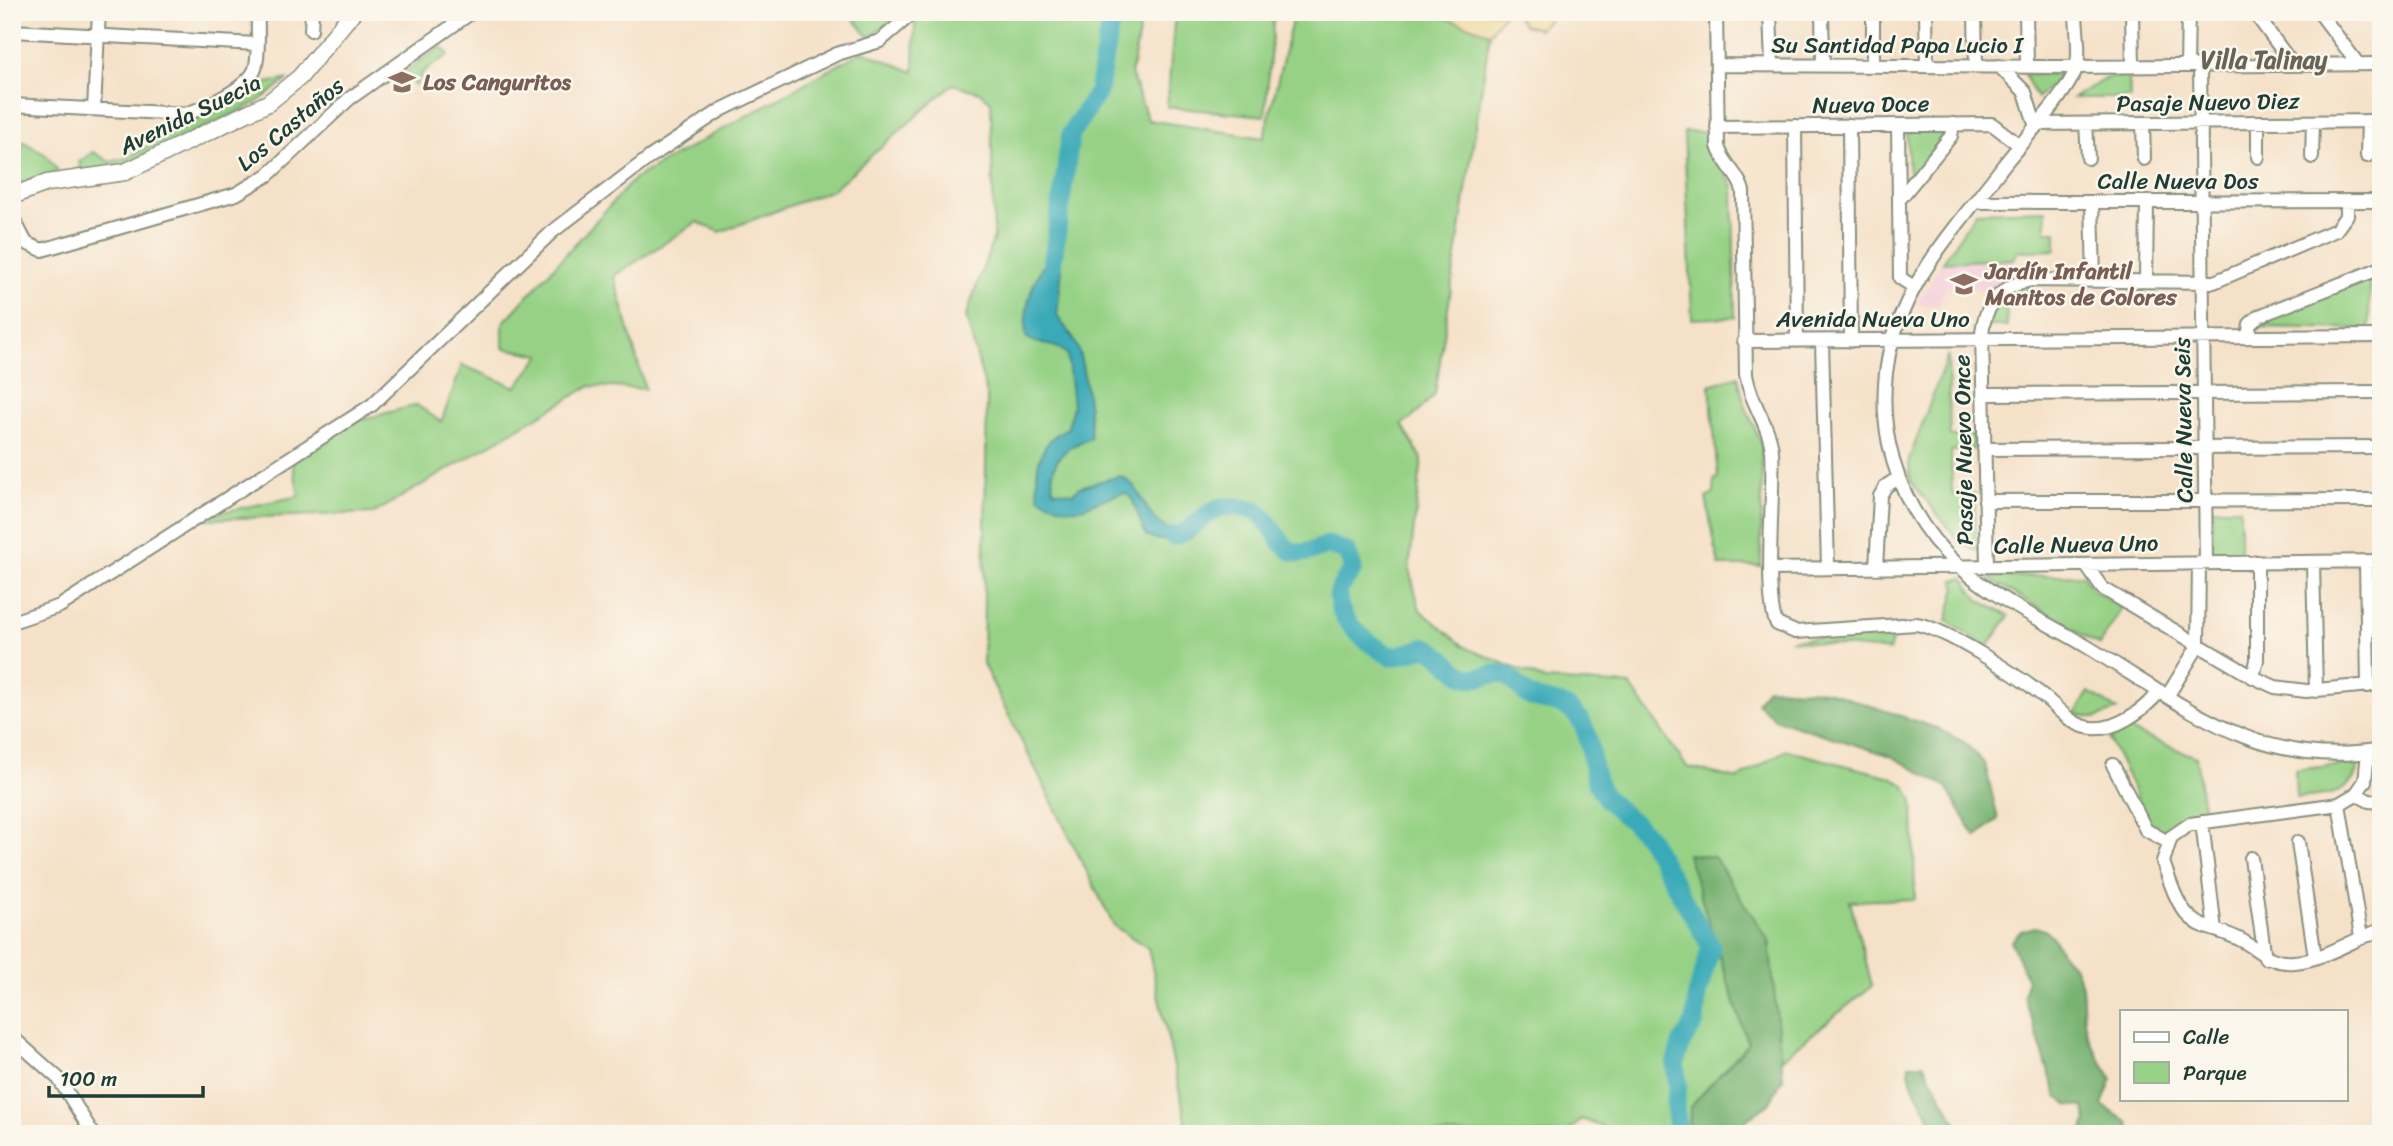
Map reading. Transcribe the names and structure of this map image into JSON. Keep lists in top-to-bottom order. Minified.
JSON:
{"streets":{"main road":["Avenida Suecia"],"street":["Su Santidad Papa Lucio I","Pasaje Nuevo Diez","Nueva Doce","Los Castaños","Calle Nueva Dos","Avenida Nueva Uno","Calle Nueva Seis","Pasaje Nuevo Once","Calle Nueva Uno"]},"crossings":[["Su Santidad Papa Lucio I","Calle Nueva Seis"],["Pasaje Nuevo Diez","Calle Nueva Seis"],["Calle Nueva Dos","Calle Nueva Seis"],["Calle Nueva Dos","Pasaje Nuevo Once"],["Avenida Nueva Uno","Calle Nueva Seis"],["Avenida Nueva Uno","Pasaje Nuevo Once"],["Calle Nueva Seis","Pasaje Nuevo Once"],["Calle Nueva Seis","Calle Nueva Uno"],["Pasaje Nuevo Once","Calle Nueva Uno"]],"districts":["Villa Talinay"],"places":{"school or university":["Los Canguritos","Jardín Infantil Manitos de Colores"]},"legend":["Calle","Parque"],"scale_bar":"100 m"}
